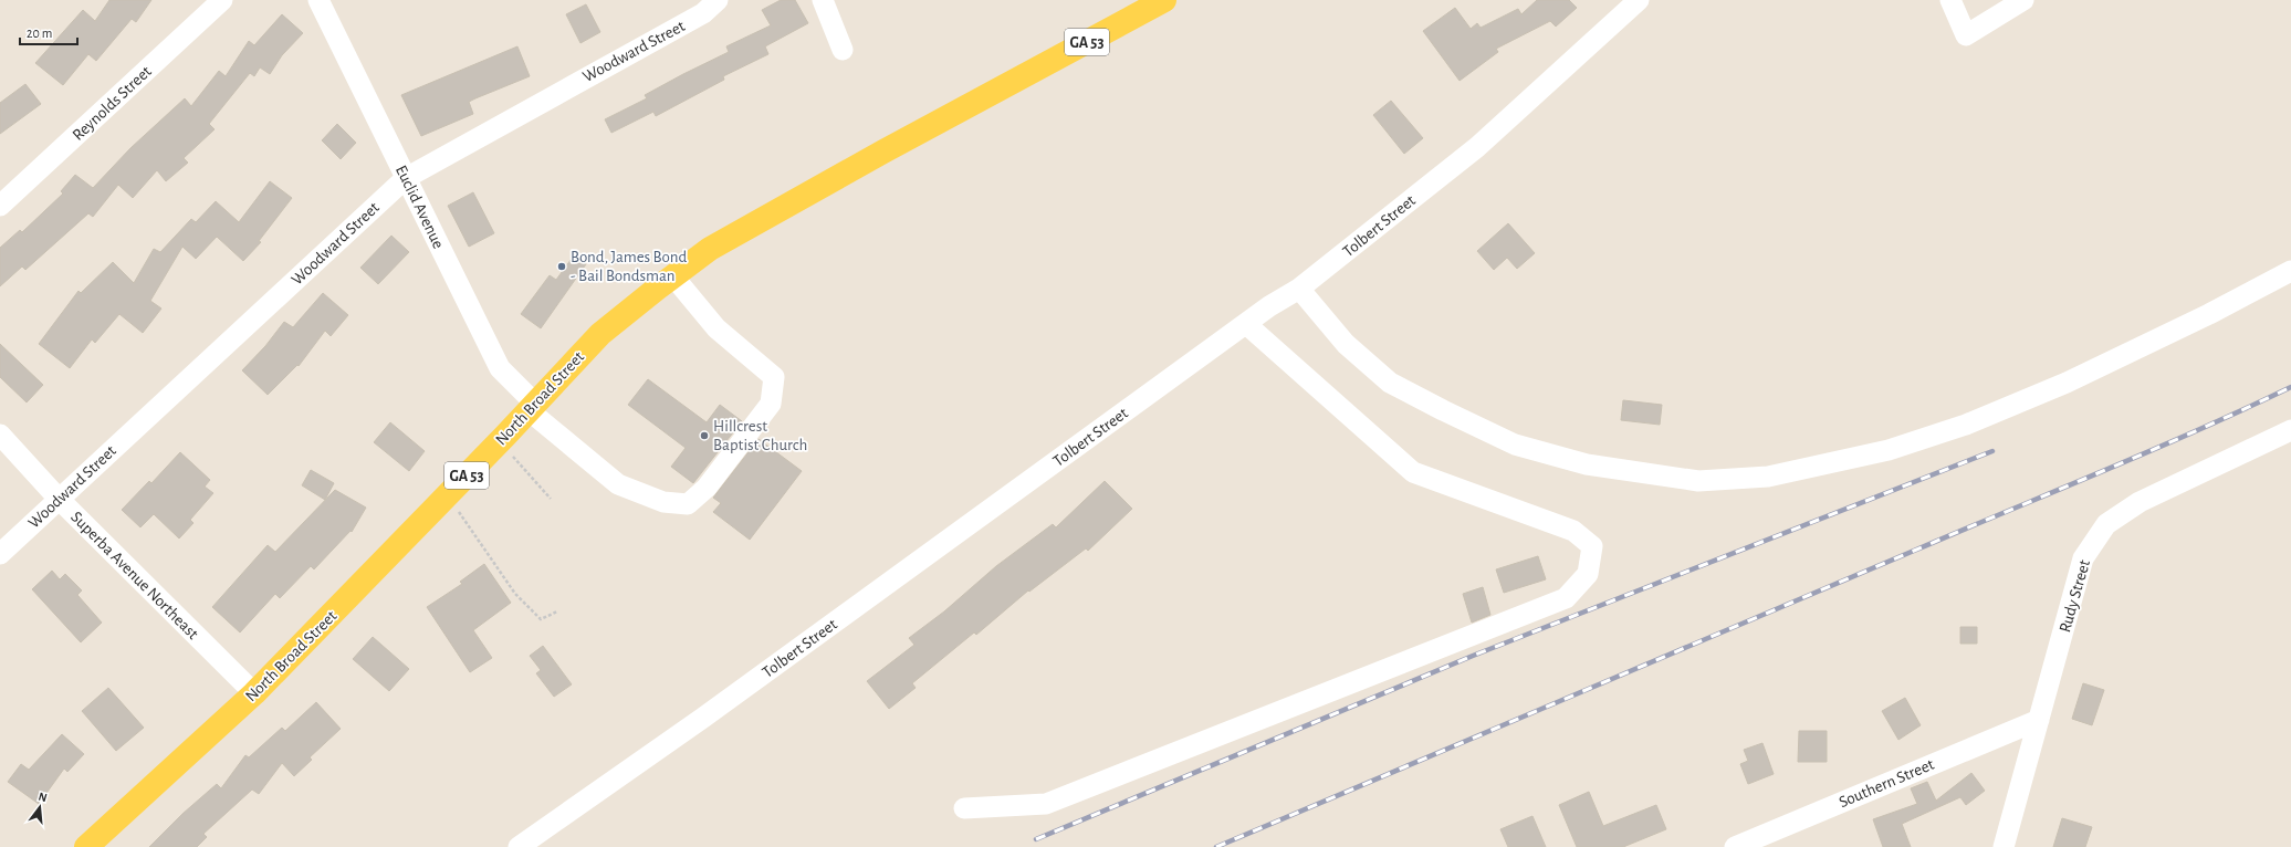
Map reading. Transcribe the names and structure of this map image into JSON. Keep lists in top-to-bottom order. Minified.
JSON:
{"streets":{"main road":["GA 53","North Broad Street"],"street":["Woodward Street","Reynolds Street","Euclid Avenue","Tolbert Street","Superba Avenue Northeast","Rudy Street","Southern Street"]},"crossings":[["Woodward Street","Euclid Avenue"],["Woodward Street","Superba Avenue Northeast"],["Euclid Avenue","North Broad Street"],["North Broad Street","Superba Avenue Northeast"],["Rudy Street","Southern Street"]],"places":["Bond, James Bond - Bail Bondsman","Hillcrest Baptist Church"],"scale_bar":"20 m","north":"top"}
